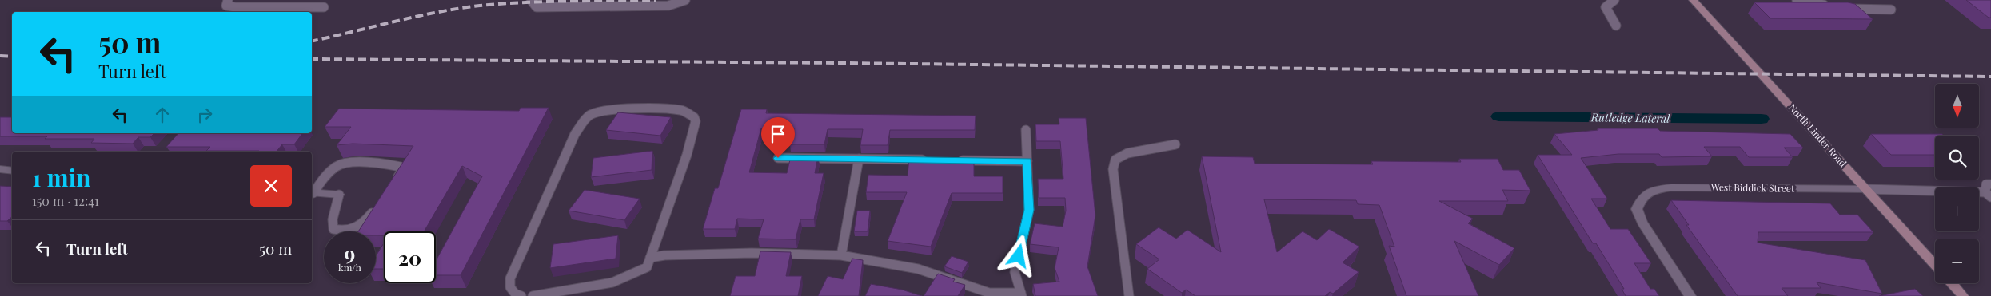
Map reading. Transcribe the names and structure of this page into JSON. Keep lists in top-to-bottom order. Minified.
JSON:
{"streets":{"main road":["North Linder Road"],"street":["West Biddick Street"]},"crossings":[["North Linder Road","West Biddick Street"]],"water":["Rutledge Lateral"],"north":"bottom","page":{"turn":["50 m","Turn left"],"map_buttons":["+","−"],"heading":["1 min","150 m · 12:41"],"list":[{"name":"Turn left","value":"50 m"}],"speed":"9 km/h","limit":"20"}}
